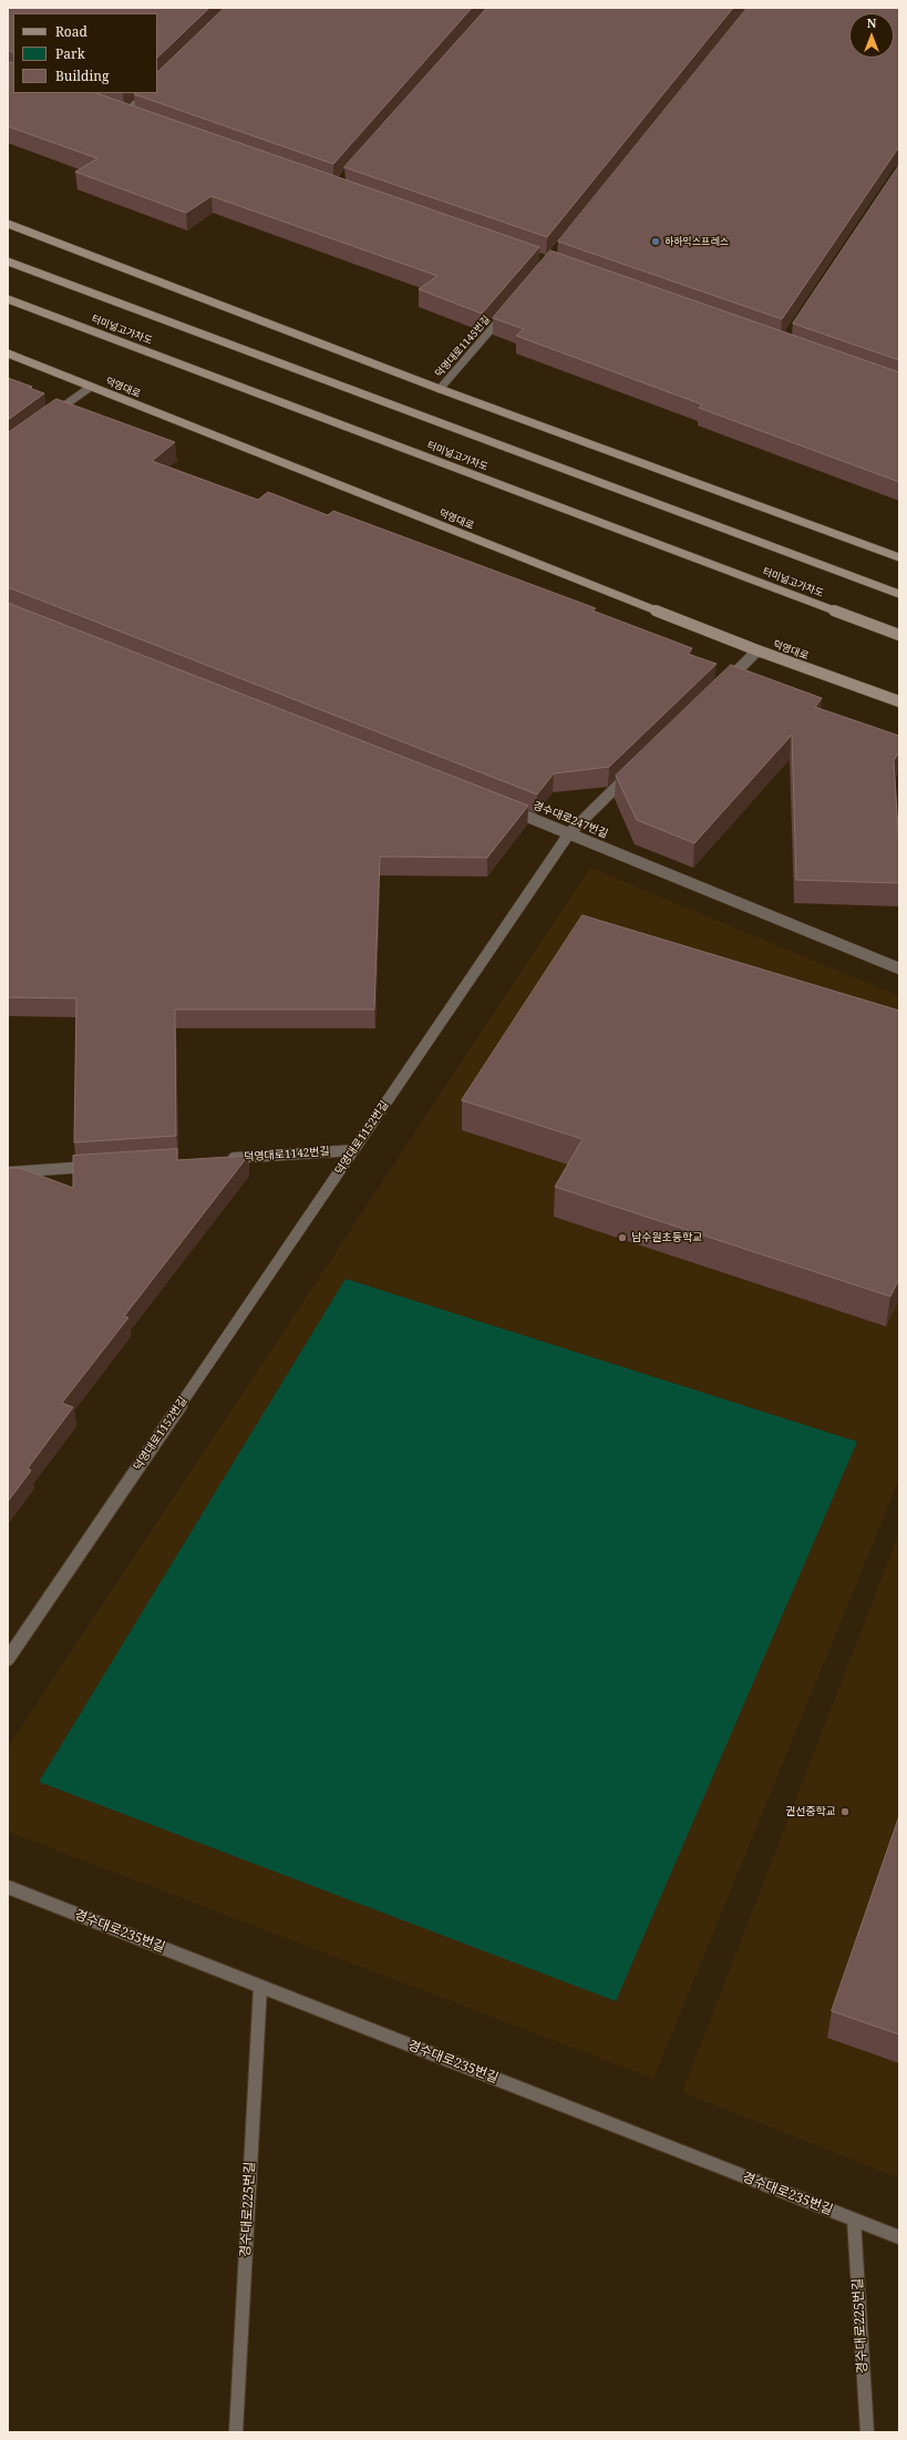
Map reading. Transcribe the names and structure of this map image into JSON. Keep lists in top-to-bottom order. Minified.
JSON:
{"streets":{"main road":["터미널고가차도","덕영대로"],"street":["덕영대로1145번길","경수대로247번길","덕영대로1152번길","덕영대로1142번길","경수대로235번길","경수대로225번길"]},"crossings":[["경수대로247번길","덕영대로1152번길"],["덕영대로1152번길","덕영대로1142번길"],["경수대로235번길","경수대로225번길"]],"places":["하하익스프레스","남수원초등학교","권선중학교"],"legend":["Road","Park","Building"],"north":"top"}
